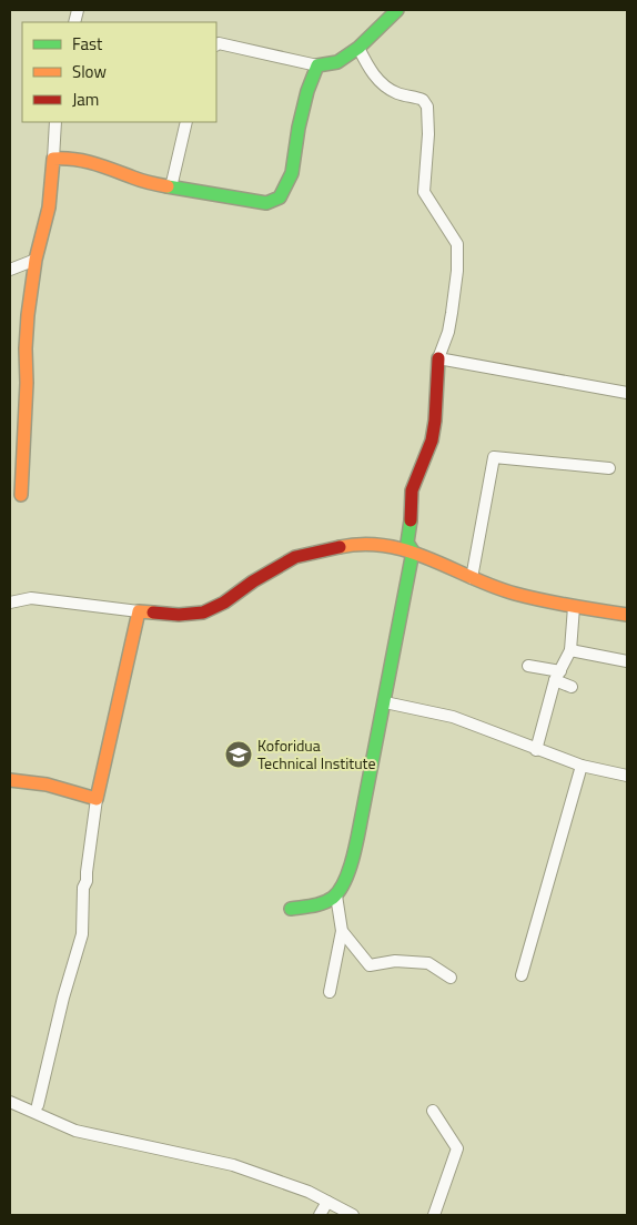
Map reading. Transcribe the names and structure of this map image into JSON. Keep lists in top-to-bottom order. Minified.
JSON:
{"places":{"school or university":["Koforidua Technical Institute"]},"legend":["Fast","Slow","Jam"]}
